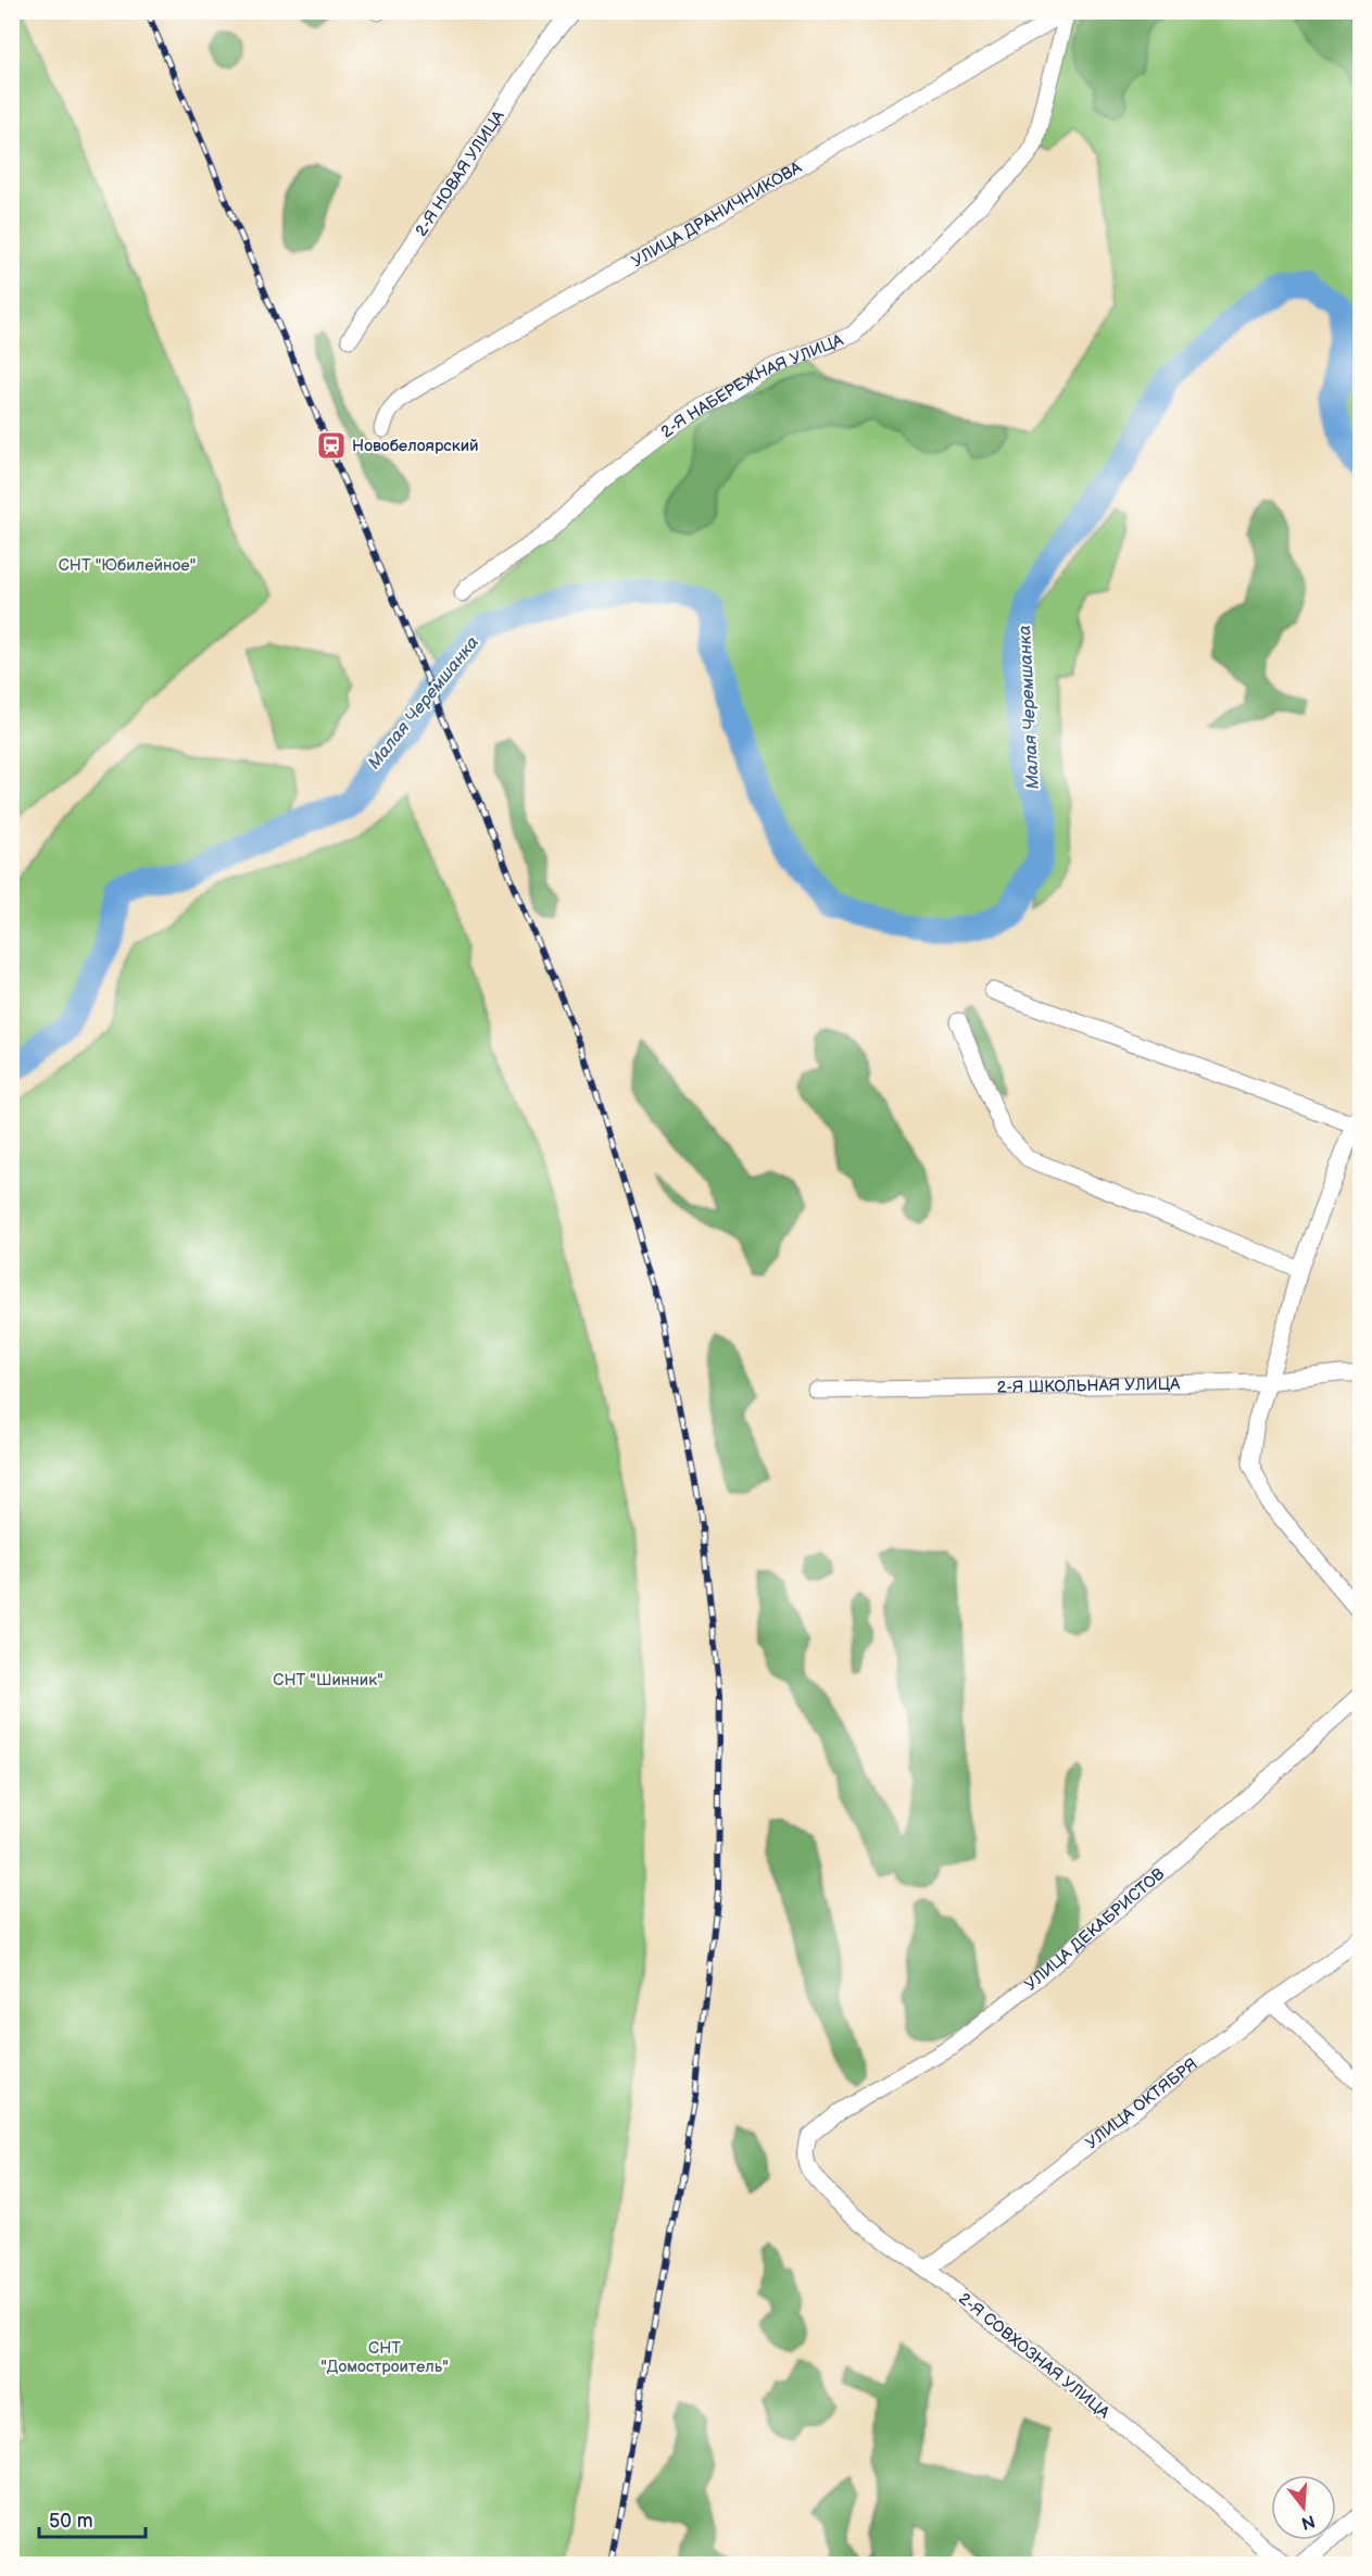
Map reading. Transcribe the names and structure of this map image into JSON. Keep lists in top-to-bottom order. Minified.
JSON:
{"streets":{"street":["2-Я НОВАЯ УЛИЦА","УЛИЦА ДРАНИЧНИКОВА","2-Я НАБЕРЕЖНАЯ УЛИЦА","2-Я ШКОЛЬНАЯ УЛИЦА","УЛИЦА ДЕКАБРИСТОВ","УЛИЦА ОКТЯБРЯ","2-Я СОВХОЗНАЯ УЛИЦА"]},"crossings":[["УЛИЦА ДРАНИЧНИКОВА","2-Я НАБЕРЕЖНАЯ УЛИЦА"],["УЛИЦА ДЕКАБРИСТОВ","2-Я СОВХОЗНАЯ УЛИЦА"],["УЛИЦА ОКТЯБРЯ","2-Я СОВХОЗНАЯ УЛИЦА"]],"water":["Малая Черемшанка"],"parks":["СНТ \"Юбилейное\"","СНТ \"Шинник\"","СНТ \"Домостроитель\""],"places":{"station":["Новобелоярский"]},"scale_bar":"50 m","north":"bottom"}
